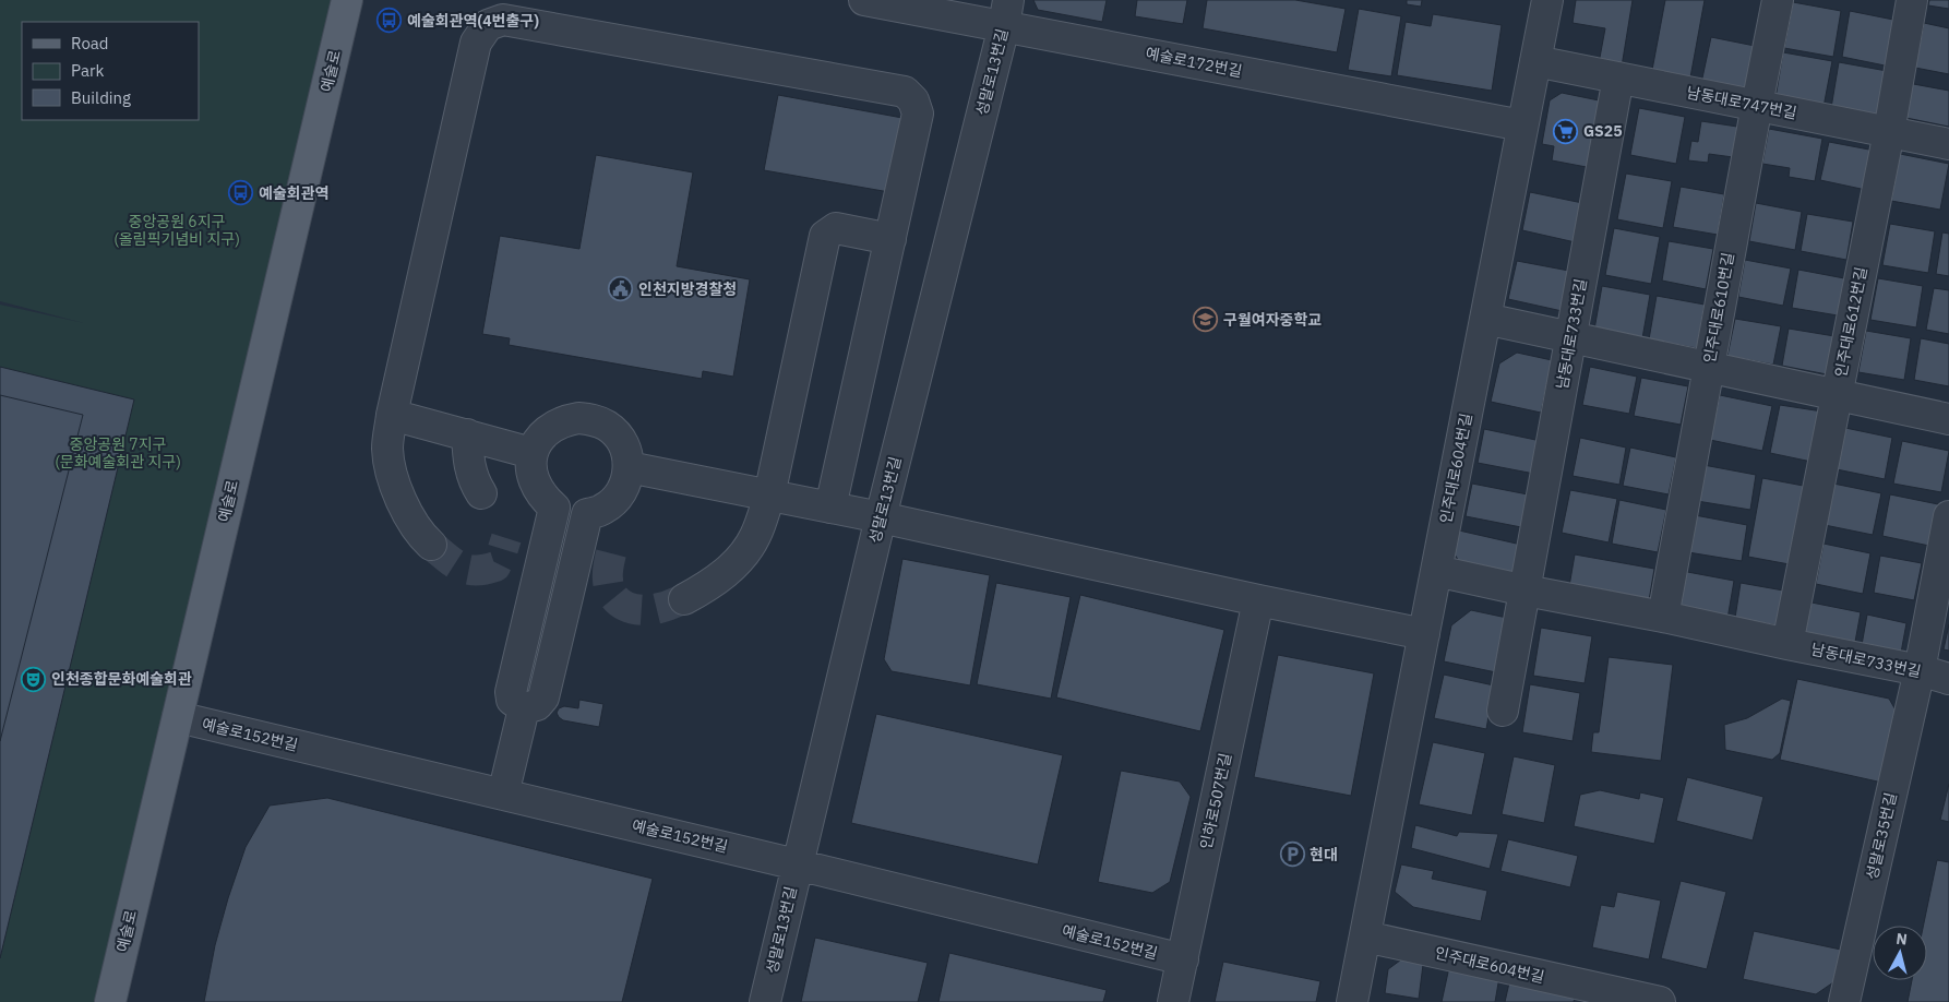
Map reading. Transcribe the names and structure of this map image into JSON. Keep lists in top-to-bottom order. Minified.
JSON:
{"streets":{"main road":["예술로"],"street":["예술로172번길","성말로13번길","남동대로747번길","인주대로610번길","인주대로612번길","남동대로733번길","인주대로604번길","예술로152번길","인하로507번길","성말로35번길"]},"crossings":[["예술로172번길","성말로13번길"],["예술로172번길","인주대로604번길"],["예술로","예술로152번길"],["성말로13번길","예술로152번길"],["남동대로747번길","인주대로610번길"],["남동대로747번길","인주대로612번길"],["남동대로747번길","남동대로733번길"],["남동대로747번길","인주대로604번길"],["인주대로610번길","남동대로733번길"],["인주대로612번길","남동대로733번길"],["남동대로733번길","인주대로604번길"],["남동대로733번길","성말로35번길"],["예술로152번길","인하로507번길"]],"parks":["중앙공원 6지구 (올림픽기념비 지구)","중앙공원 7지구 (문화예술회관 지구)"],"places":{"bus stop":["예술회관역(4번출구)","예술회관역"],"supermarket":["GS25"],"public building":["인천지방경찰청"],"school or university":["구월여자중학교"],"theatre":["인천종합문화예술회관"],"parking":["현대"]},"legend":["Road","Park","Building"],"north":"top"}
